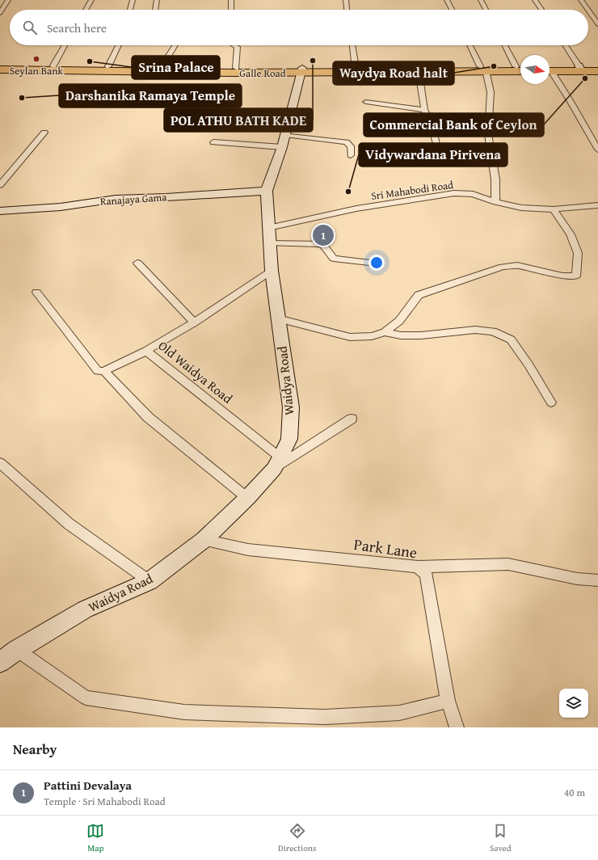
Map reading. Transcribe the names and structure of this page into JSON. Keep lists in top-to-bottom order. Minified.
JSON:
{"streets":{"highway":["Galle Road"],"street":["Sri Mahabodi Road","Ranajaya Gama","Old Waidya Road","Waidya Road","Park Lane"]},"crossings":[["Galle Road","Waidya Road"],["Sri Mahabodi Road","Waidya Road"],["Ranajaya Gama","Waidya Road"],["Old Waidya Road","Waidya Road"],["Waidya Road","Park Lane"]],"places":["Seylan Bank","POL ATHU BATH KADE","Srina Palace","Waydya Road halt","Commercial Bank of Ceylon","Darshanika Ramaya Temple","Vidywardana Pirivena"],"north":"right","page":{"search":"Search here","pins":"1","heading":"Nearby","list":[{"mark":"1","name":"Pattini Devalaya","note":"Temple · Sri Mahabodi Road","value":"40 m"}],"nav":["Map","Directions","Saved"]}}
